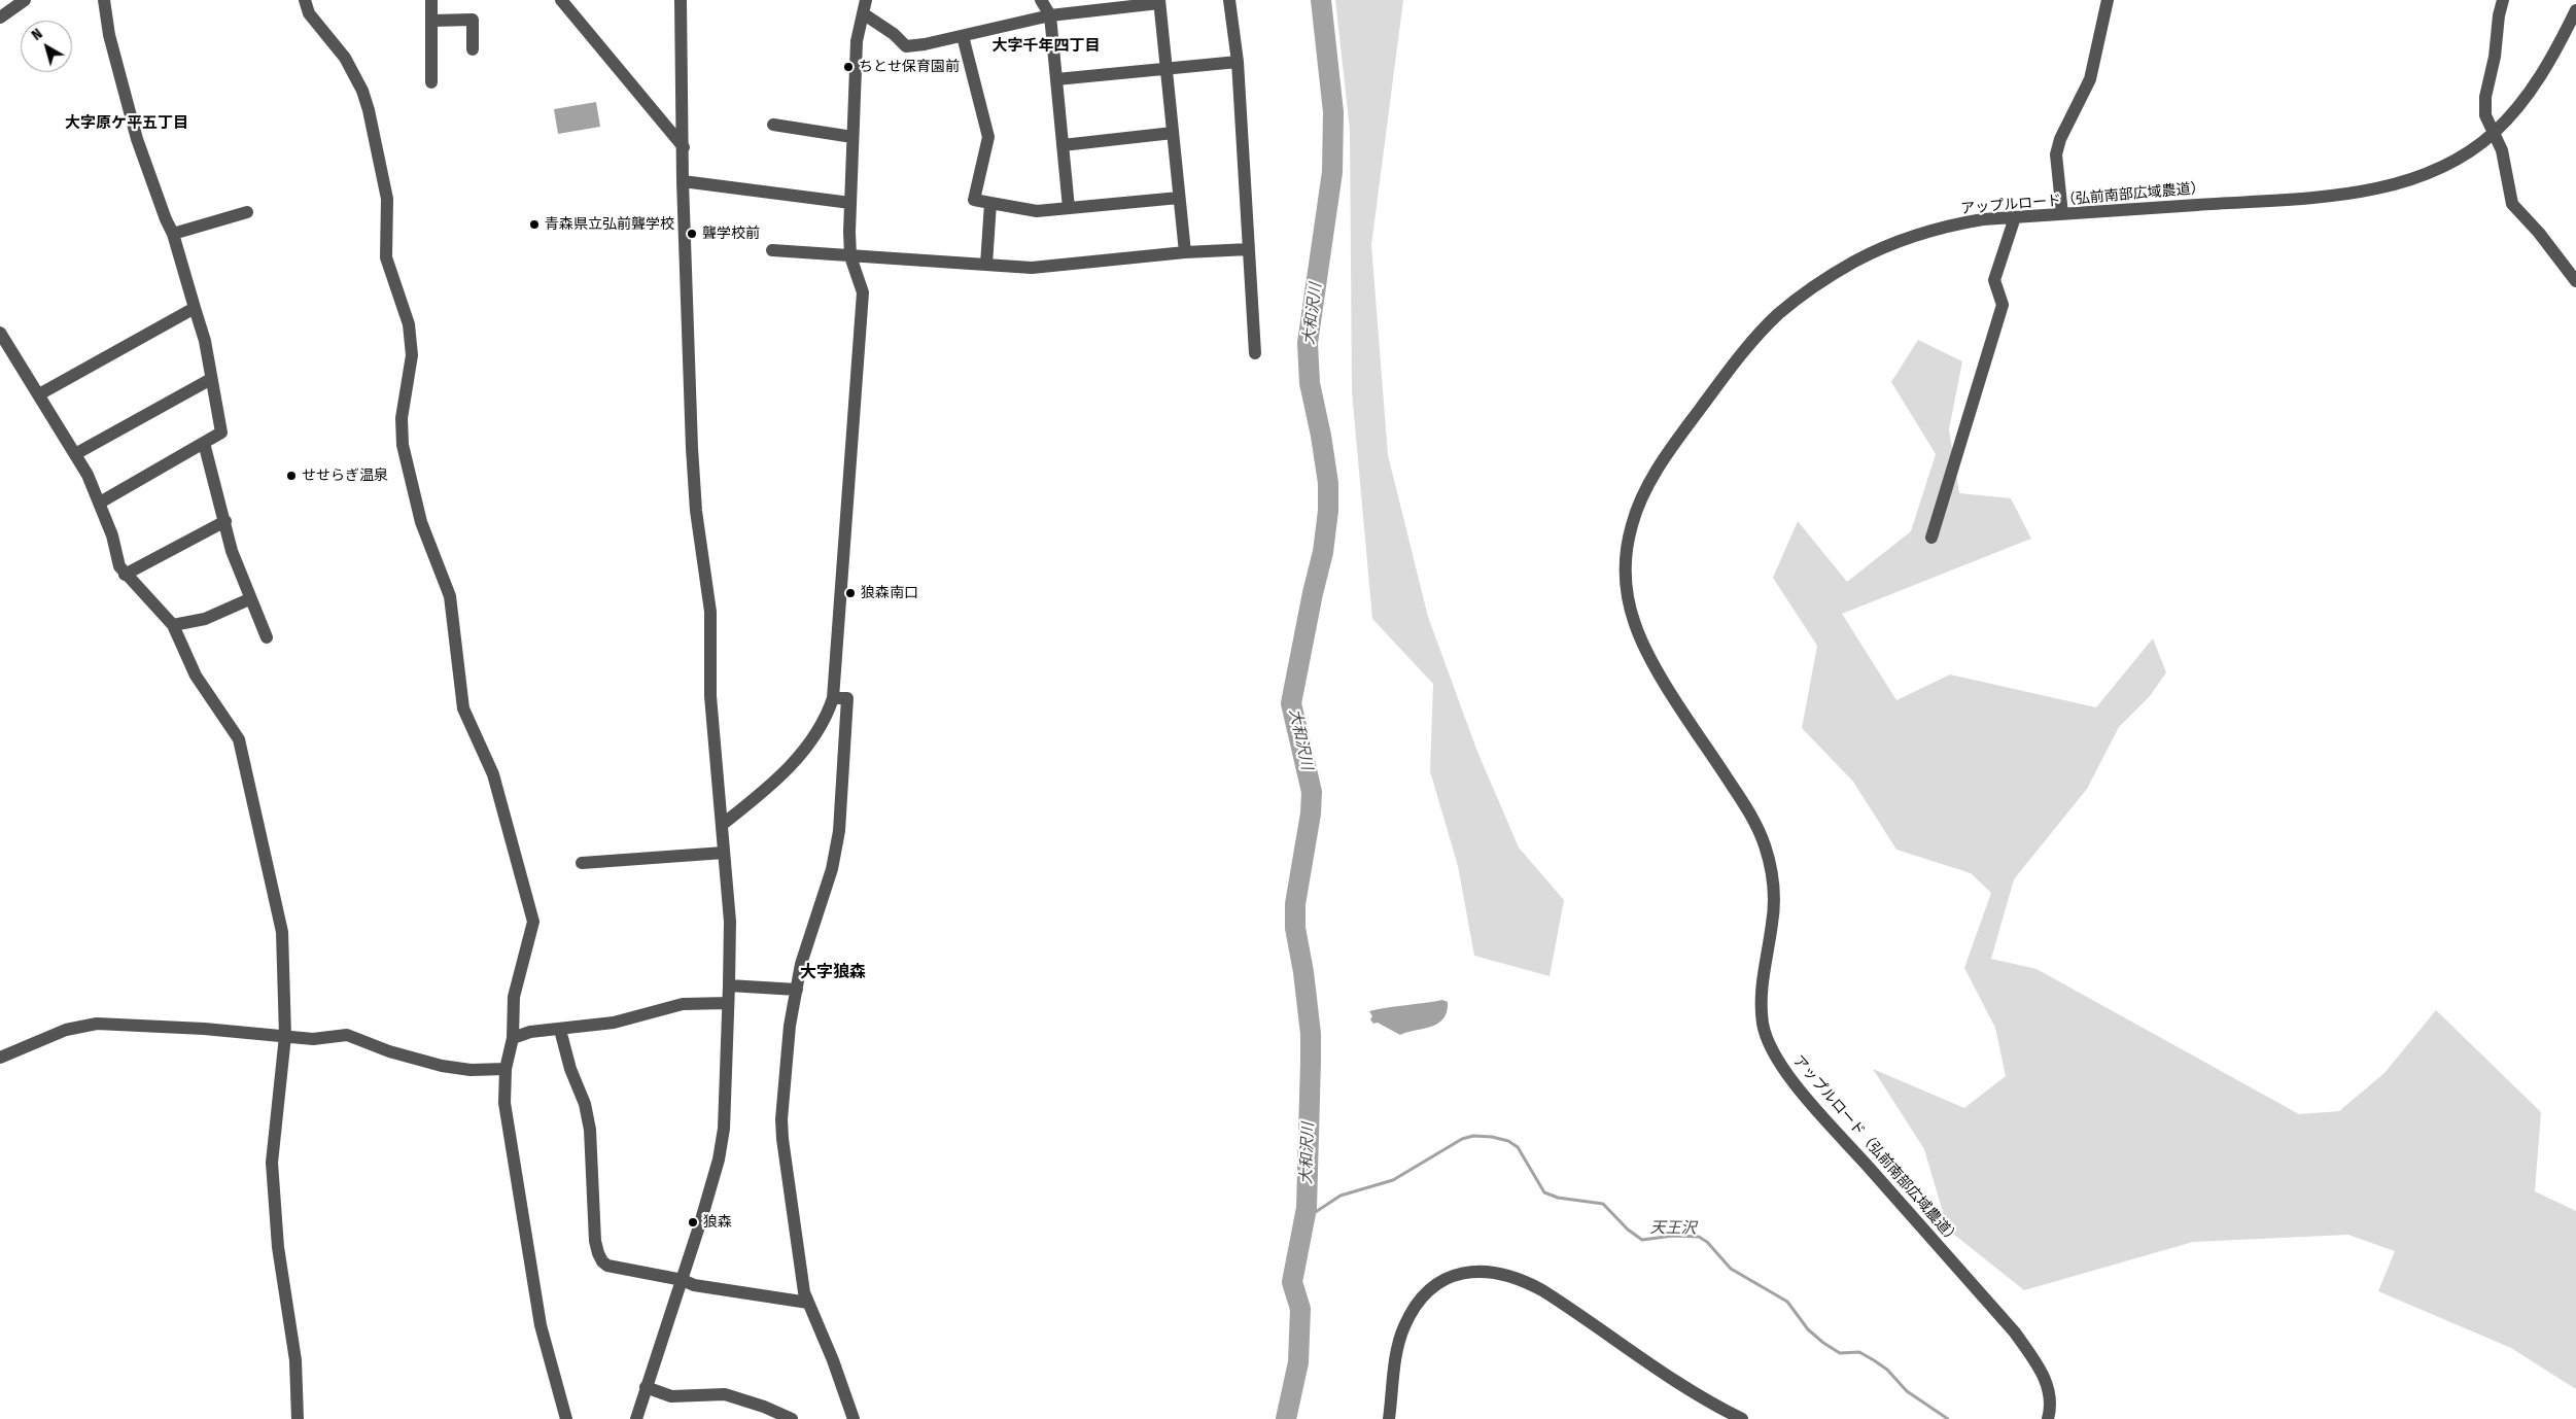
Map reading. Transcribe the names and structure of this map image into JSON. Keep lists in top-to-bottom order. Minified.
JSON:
{"streets":{"street":["アップルロード（弘前南部広域農道）"]},"districts":["大字千年四丁目","大字原ケ平五丁目","大字狼森"],"water":["大和沢川","天王沢"],"places":["ちとせ保育園前","青森県立弘前聾学校","聾学校前","せせらぎ温泉","狼森南口","狼森"],"north":"top left"}
